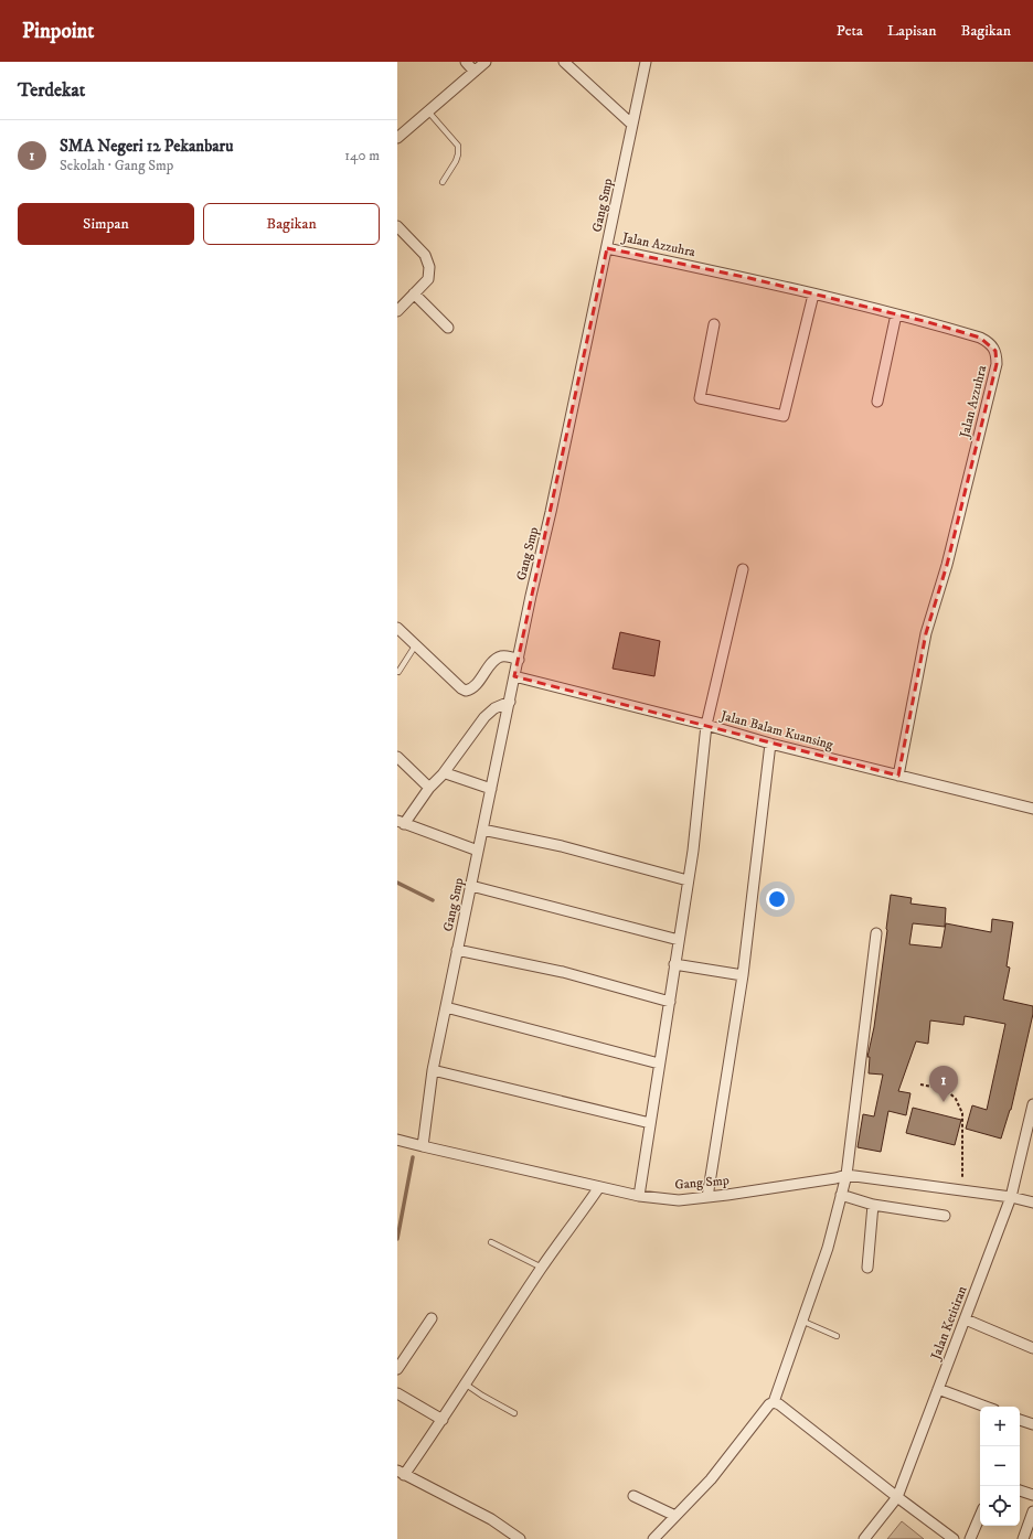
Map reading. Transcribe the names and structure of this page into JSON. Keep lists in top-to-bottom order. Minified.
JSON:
{"streets":{"street":["Gang Smp","Jalan Azzuhra","Jalan Balam Kuansing","Jalan Ketitiran"]},"crossings":[["Gang Smp","Jalan Azzuhra"],["Gang Smp","Jalan Balam Kuansing"],["Gang Smp","Jalan Ketitiran"],["Jalan Azzuhra","Jalan Balam Kuansing"]],"page":{"header":"Pinpoint","nav":["Peta","Lapisan","Bagikan"],"heading":"Terdekat","list":[{"mark":"1","name":"SMA Negeri 12 Pekanbaru","note":"Sekolah · Gang Smp","value":"140 m"}],"buttons":["Simpan","Bagikan"],"pins":"1","map_buttons":["+","−"]}}
